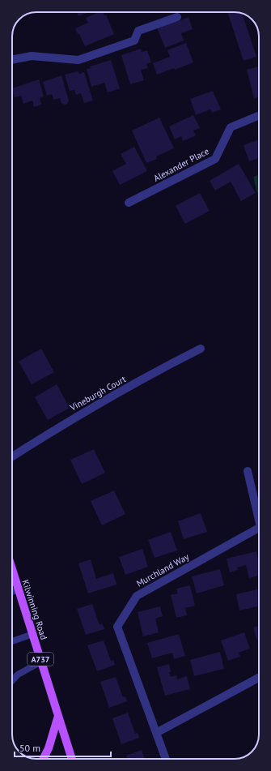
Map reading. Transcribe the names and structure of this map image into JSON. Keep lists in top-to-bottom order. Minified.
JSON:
{"streets":{"main road":["Kilwinning Road","A737"],"street":["Alexander Place","Vineburgh Court","Murchland Way"]},"scale_bar":"50 m"}
